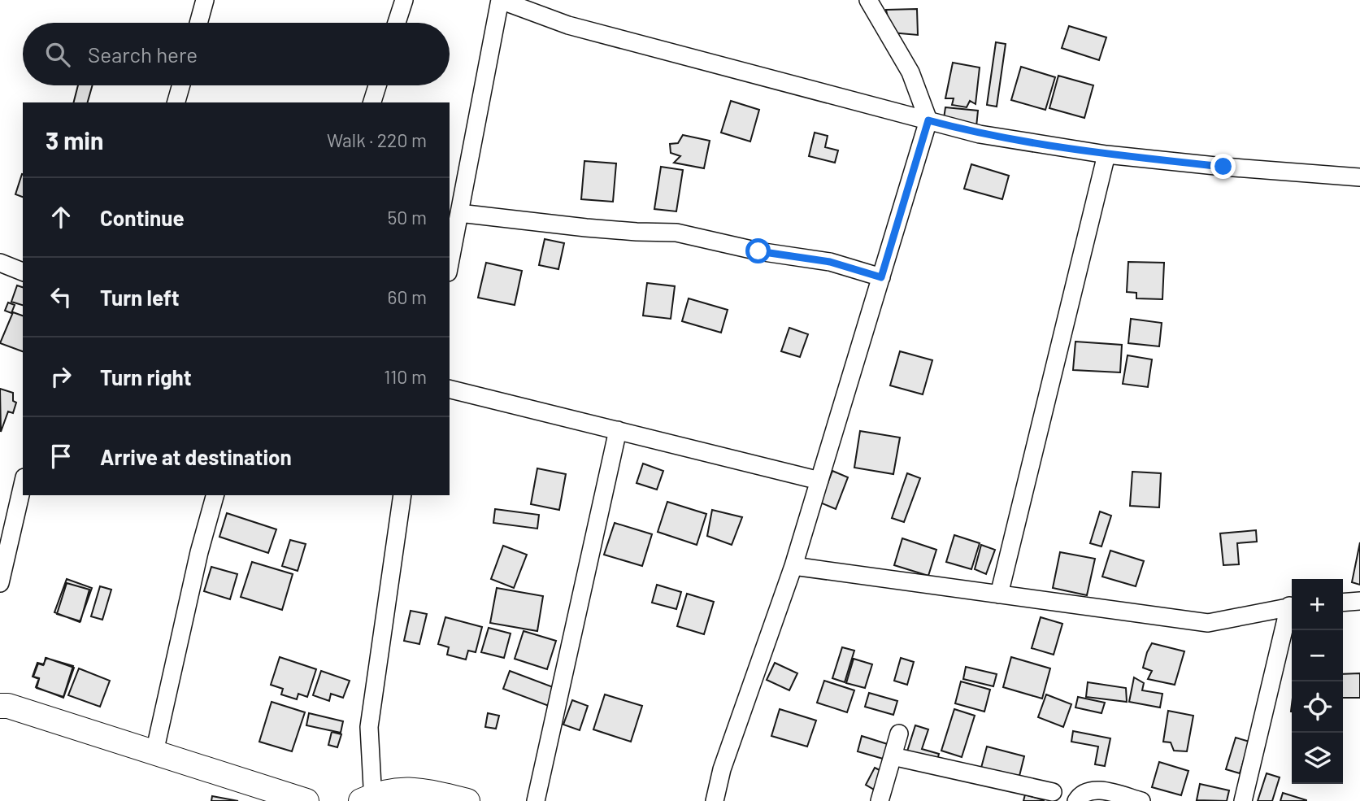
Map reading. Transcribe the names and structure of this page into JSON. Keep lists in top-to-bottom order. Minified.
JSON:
{"page":{"search":"Search here","heading":["3 min","Walk · 220 m"],"list":[["Continue","50 m"],["Turn left","60 m"],["Turn right","110 m"],"Arrive at destination"],"map_buttons":["+","−"]}}
